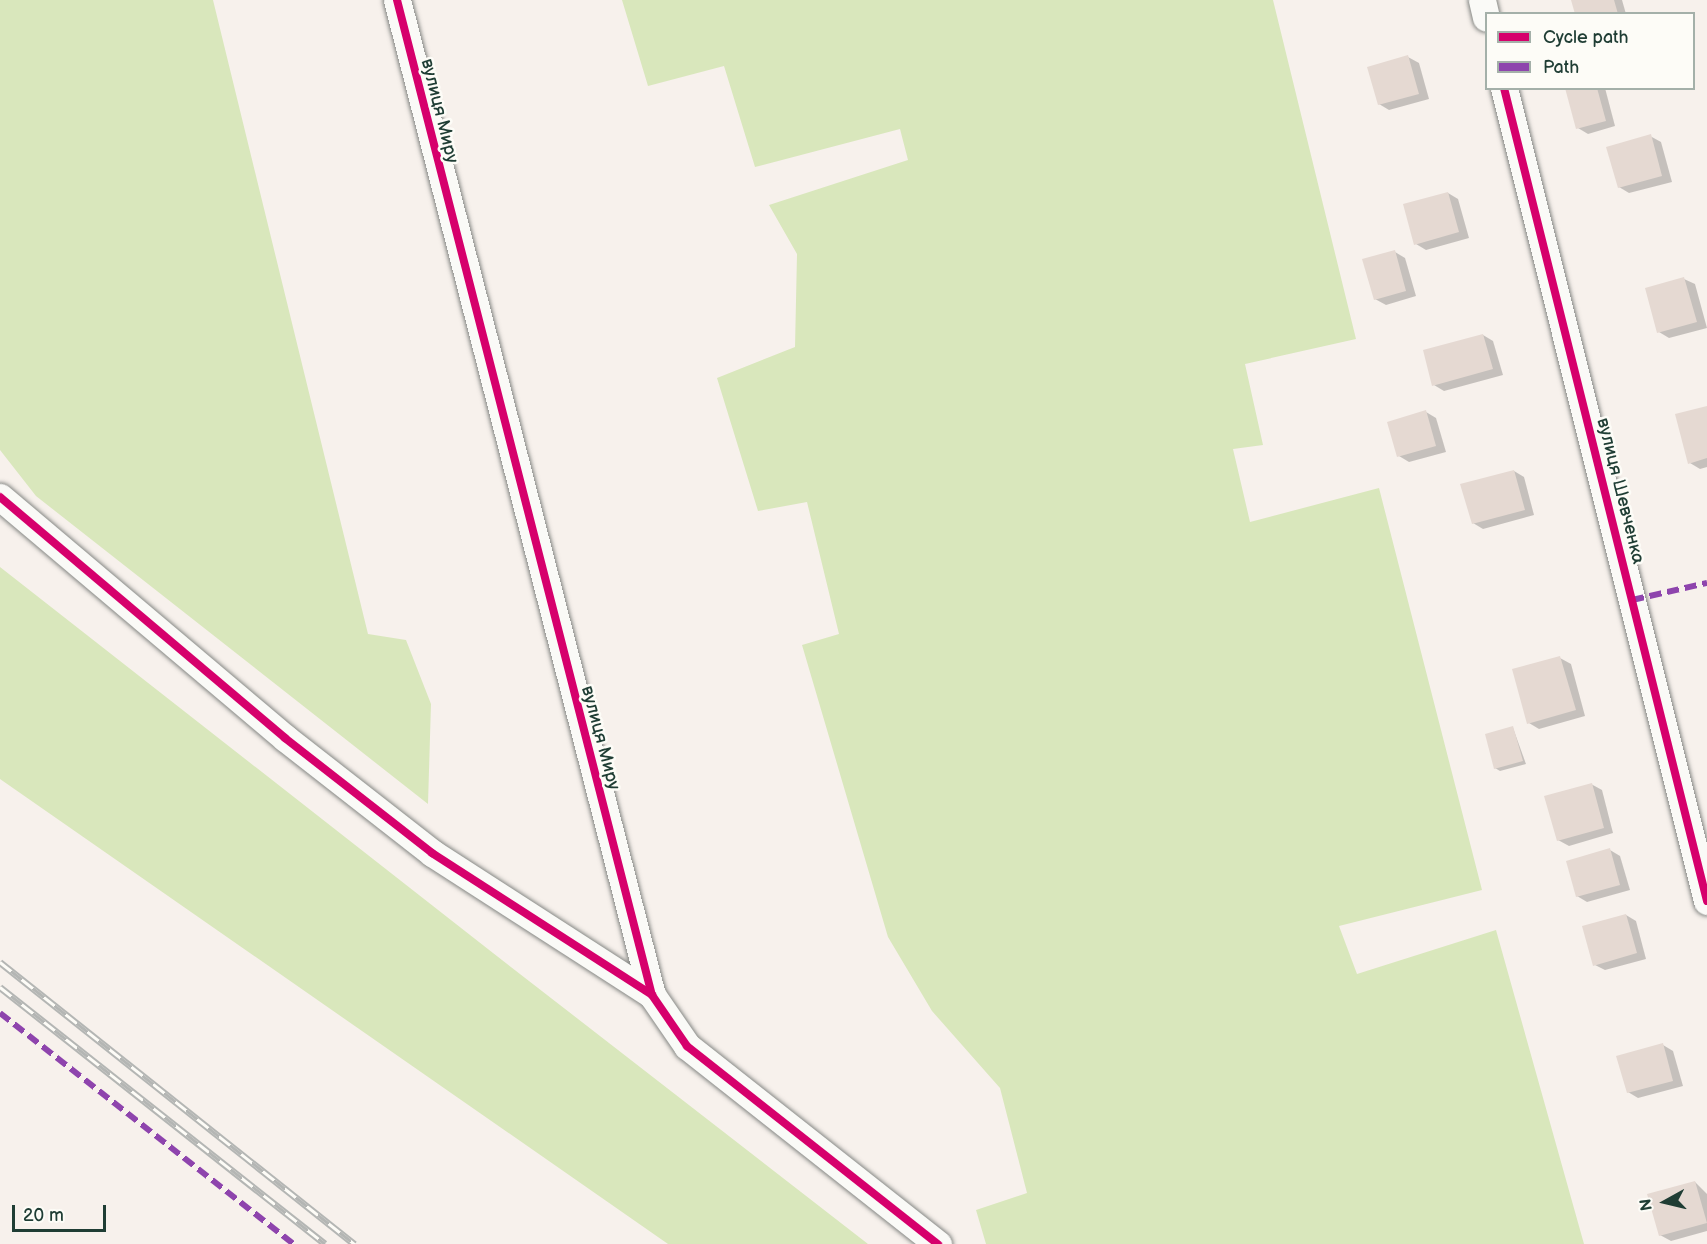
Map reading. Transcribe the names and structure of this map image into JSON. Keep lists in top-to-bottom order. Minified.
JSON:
{"streets":{"street":["вулиця Миру","вулиця Шевченка"]},"legend":["Cycle path","Path"],"scale_bar":"20 m","north":"left"}
